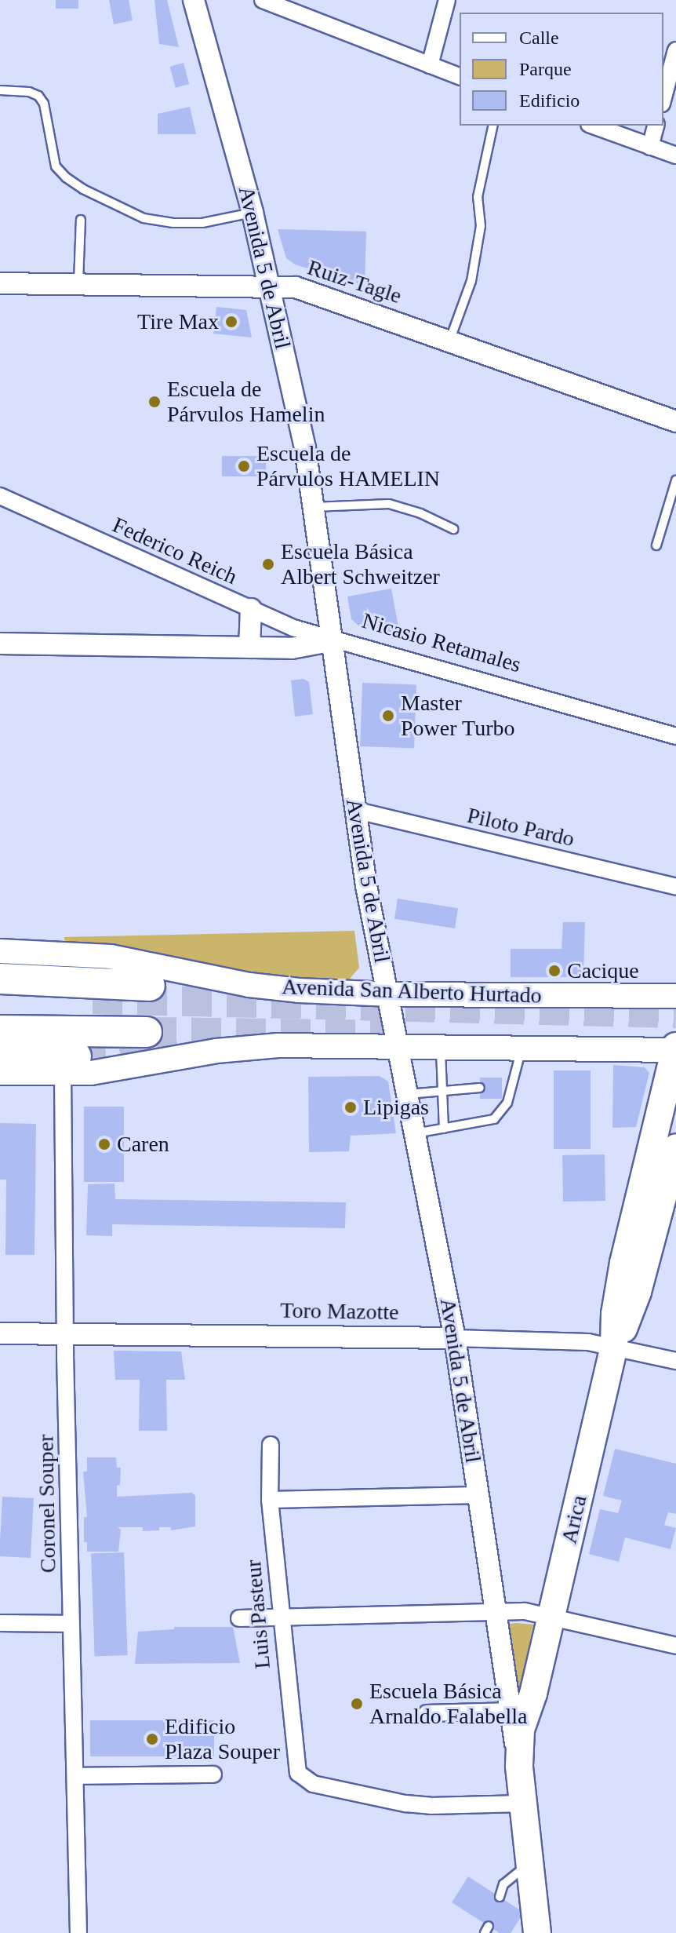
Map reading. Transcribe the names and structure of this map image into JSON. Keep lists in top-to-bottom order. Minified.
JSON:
{"streets":{"main road":["Avenida 5 de Abril","Avenida San Alberto Hurtado","Arica"],"street":["Ruiz-Tagle","Federico Reich","Nicasio Retamales","Piloto Pardo","Toro Mazotte","Coronel Souper","Luis Pasteur"]},"crossings":[["Avenida 5 de Abril","Ruiz-Tagle"],["Avenida 5 de Abril","Federico Reich"],["Avenida 5 de Abril","Nicasio Retamales"],["Avenida 5 de Abril","Piloto Pardo"],["Avenida 5 de Abril","Avenida San Alberto Hurtado"],["Avenida 5 de Abril","Toro Mazotte"],["Avenida 5 de Abril","Arica"],["Avenida 5 de Abril","Luis Pasteur"],["Federico Reich","Nicasio Retamales"],["Toro Mazotte","Coronel Souper"],["Toro Mazotte","Arica"]],"places":["Tire Max","Escuela de Párvulos Hamelin","Escuela de Párvulos HAMELIN","Escuela Básica Albert Schweitzer","Master Power Turbo","Cacique","Lipigas","Caren","Escuela Básica Arnaldo Falabella","Edificio Plaza Souper"],"legend":["Calle","Parque","Edificio"]}
